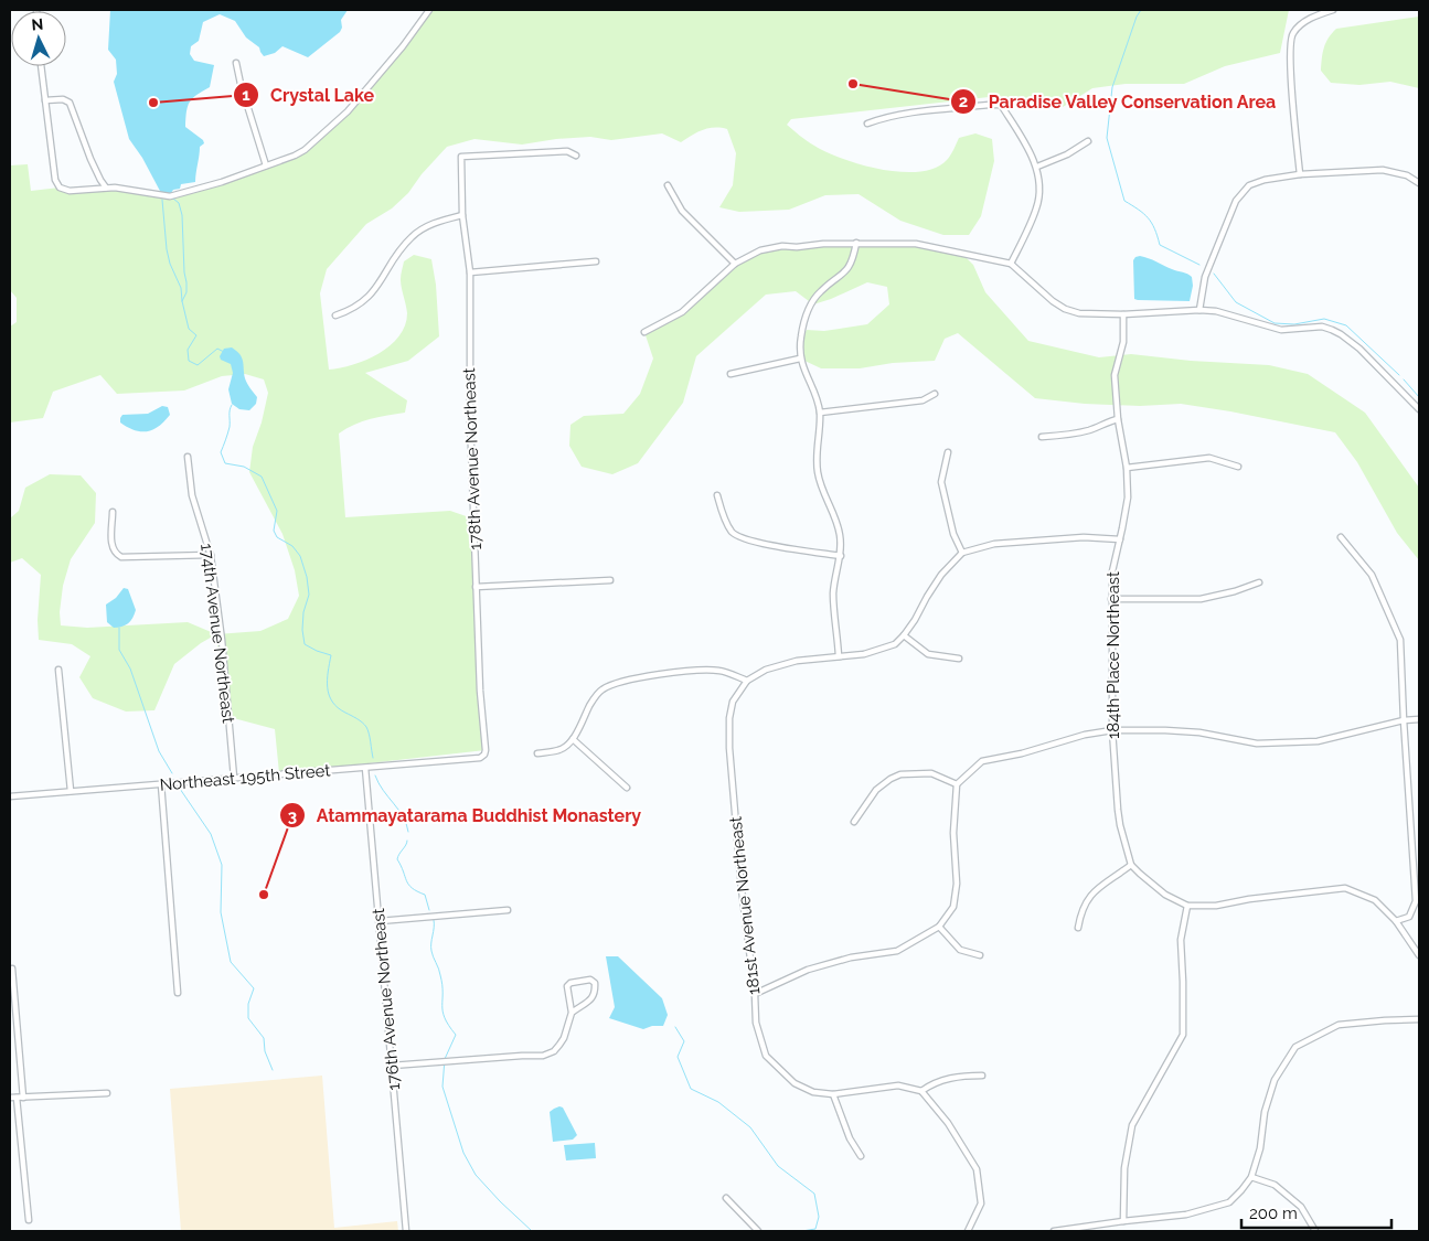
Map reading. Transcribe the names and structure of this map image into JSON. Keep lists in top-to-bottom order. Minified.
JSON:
{"streets":{"street":["178th Avenue Northeast","174th Avenue Northeast","184th Place Northeast","Northeast 195th Street","181st Avenue Northeast","176th Avenue Northeast"]},"crossings":[["178th Avenue Northeast","Northeast 195th Street"],["174th Avenue Northeast","Northeast 195th Street"],["Northeast 195th Street","176th Avenue Northeast"]],"places":["Paradise Valley Conservation Area","Crystal Lake","Atammayatarama Buddhist Monastery"],"scale_bar":"200 m","north":"top"}
